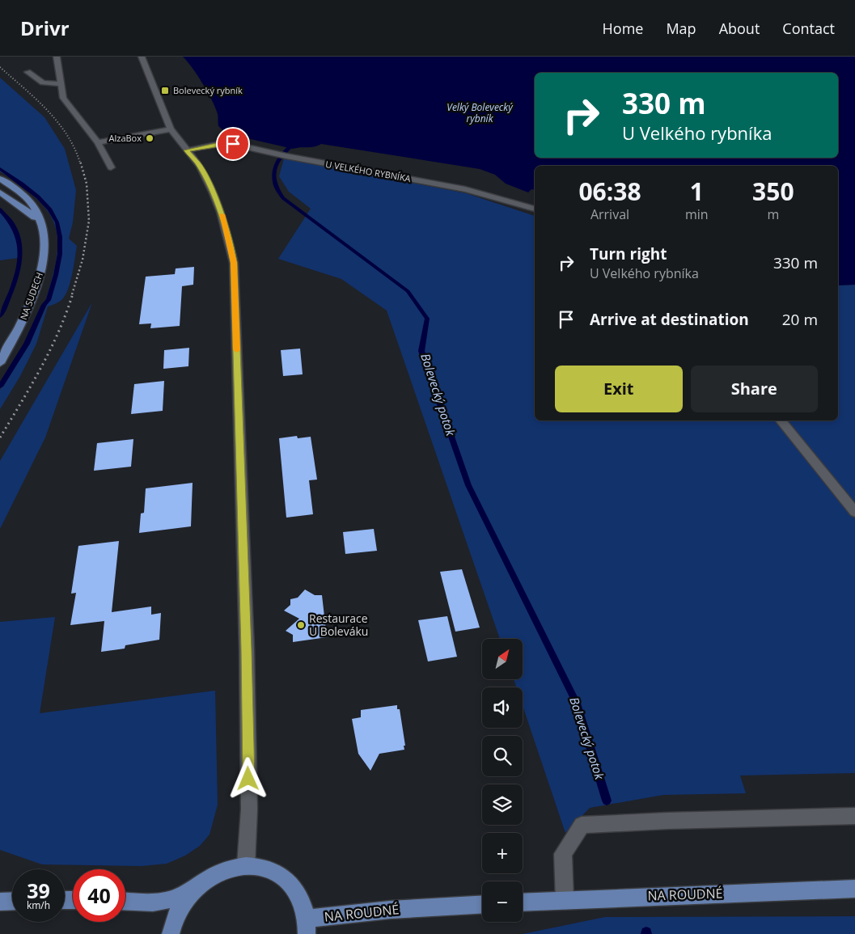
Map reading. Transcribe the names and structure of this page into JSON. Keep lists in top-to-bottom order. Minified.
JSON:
{"streets":{"main road":["NA SUDECH","NA ROUDNÉ"],"street":["U VELKÉHO RYBNÍKA"]},"water":["Velký Bolevecký rybník","Bolevecký potok"],"places":{"transit":["Bolevecký rybník"],"other":["AlzaBox","Restaurace U Boleváku"]},"north":"top right","page":{"header":"Drivr","nav":["Home","Map","About","Contact"],"turn":["330 m","U Velkého rybníka"],"eta":["06:38","Arrival","1","min","350","m"],"list":[{"name":"Turn right","note":"U Velkého rybníka","value":"330 m"},{"name":"Arrive at destination","value":"20 m"}],"buttons":["Exit","Share"],"map_buttons":["+","−"],"speed":"39 km/h","limit":"40"}}
